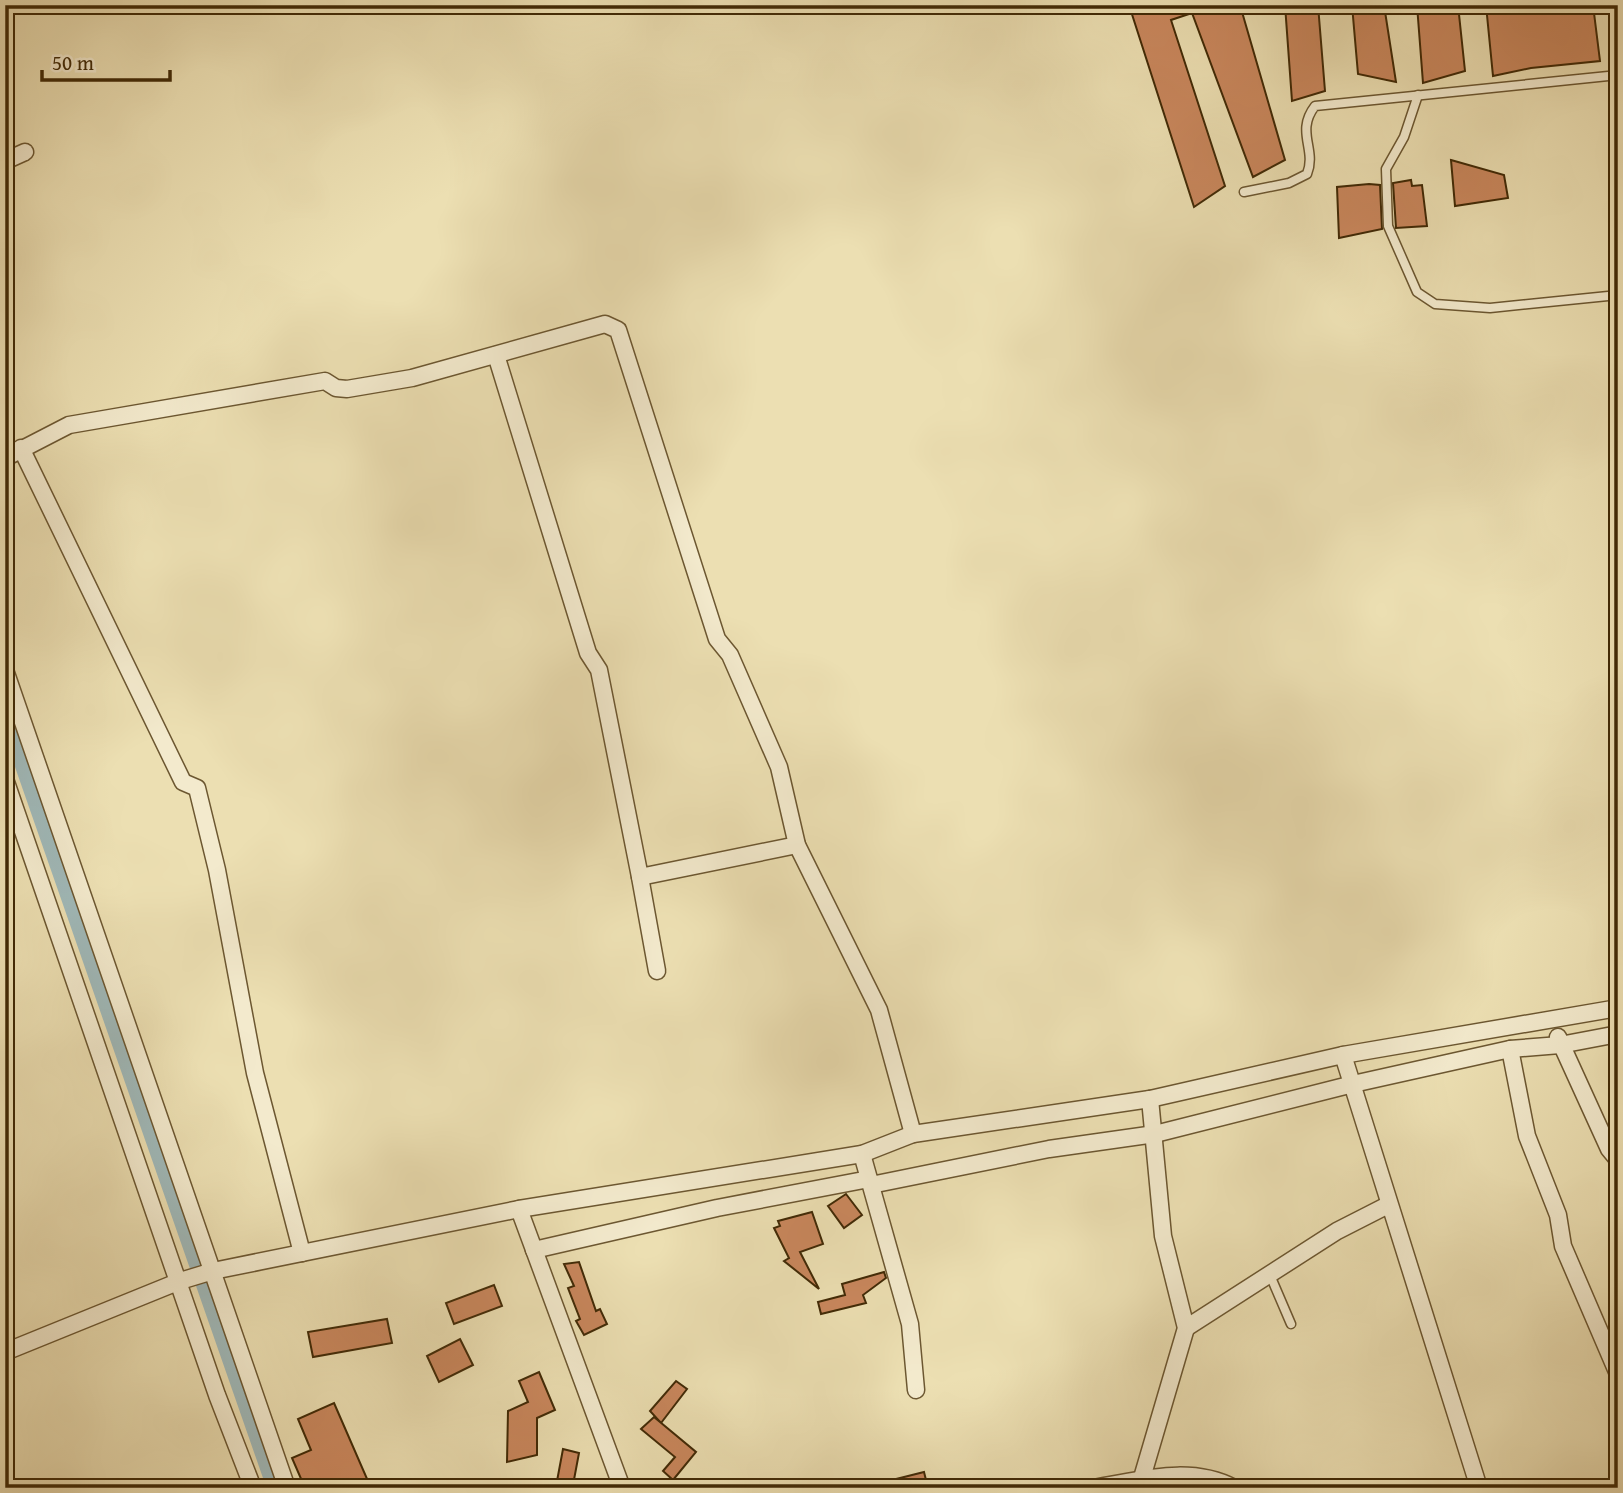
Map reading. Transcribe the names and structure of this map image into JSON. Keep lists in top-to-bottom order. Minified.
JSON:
{"scale_bar":"50 m"}
